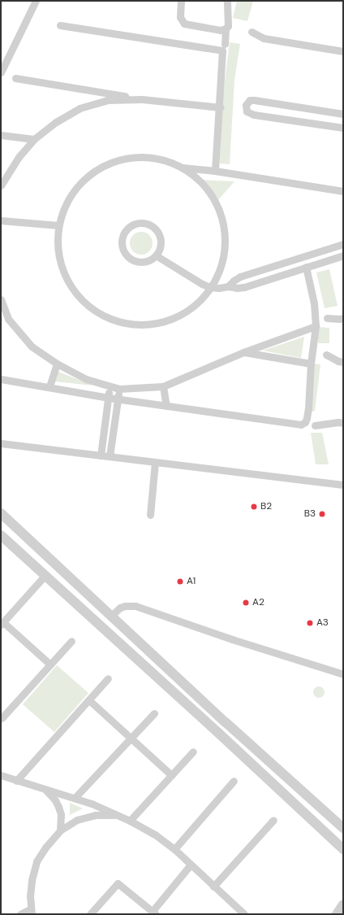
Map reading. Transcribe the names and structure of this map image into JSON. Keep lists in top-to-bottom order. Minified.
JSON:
{"places":["B2","B3","A1","A2","A3"]}
